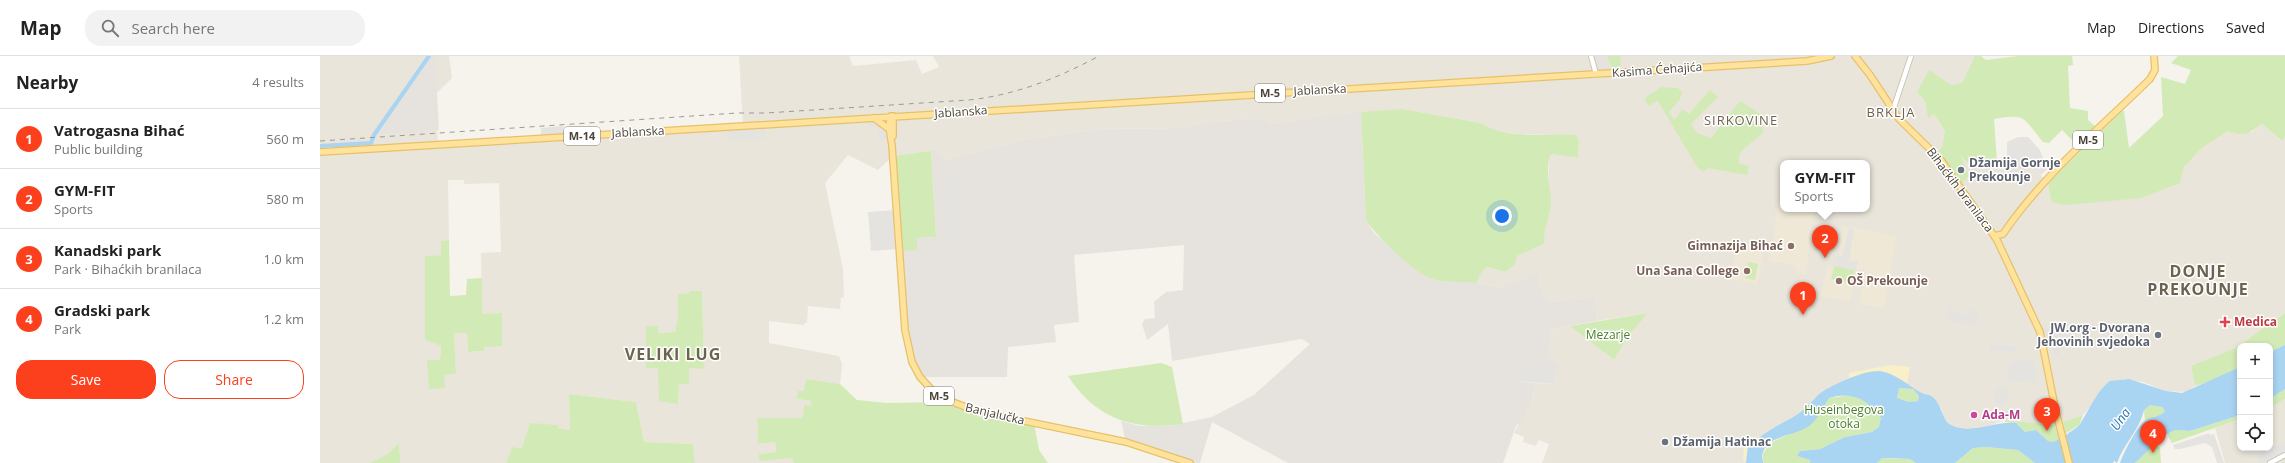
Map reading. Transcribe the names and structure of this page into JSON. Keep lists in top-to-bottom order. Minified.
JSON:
{"streets":{"main road":["Kasima Ćehajića","Jablanska","M-5","M-14","Bihaćkih branilaca","Banjalučka"]},"crossings":[["Kasima Ćehajića","Jablanska"],["Jablanska","M-5"],["M-5","Bihaćkih branilaca"],["M-5","Banjalučka"]],"districts":["BRKLJA","SIRKOVINE","DONJE PREKOUNJE","VELIKI LUG"],"water":["Una"],"parks":["Mezarje","Huseinbegova otoka"],"places":{"other":["Džamija Gornje Prekounje","Gimnazija Bihać","Una Sana College","OŠ Prekounje","JW.org - Dvorana Jehovinih svjedoka","Ada-M","Džamija Hatinac"],"health":["Medica"]},"page":{"header":"Map","search":"Search here","nav":["Map","Directions","Saved"],"heading":["Nearby","4 results"],"list":[{"mark":"1","name":"Vatrogasna Bihać","note":"Public building","value":"560 m"},{"mark":"2","name":"GYM-FIT","note":"Sports","value":"580 m"},{"mark":"3","name":"Kanadski park","note":"Park · Bihaćkih branilaca","value":"1.0 km"},{"mark":"4","name":"Gradski park","note":"Park","value":"1.2 km"}],"popup":["GYM-FIT","Sports"],"pins":["2","1","3","4"],"map_buttons":["+","−"],"buttons":["Save","Share"]}}
